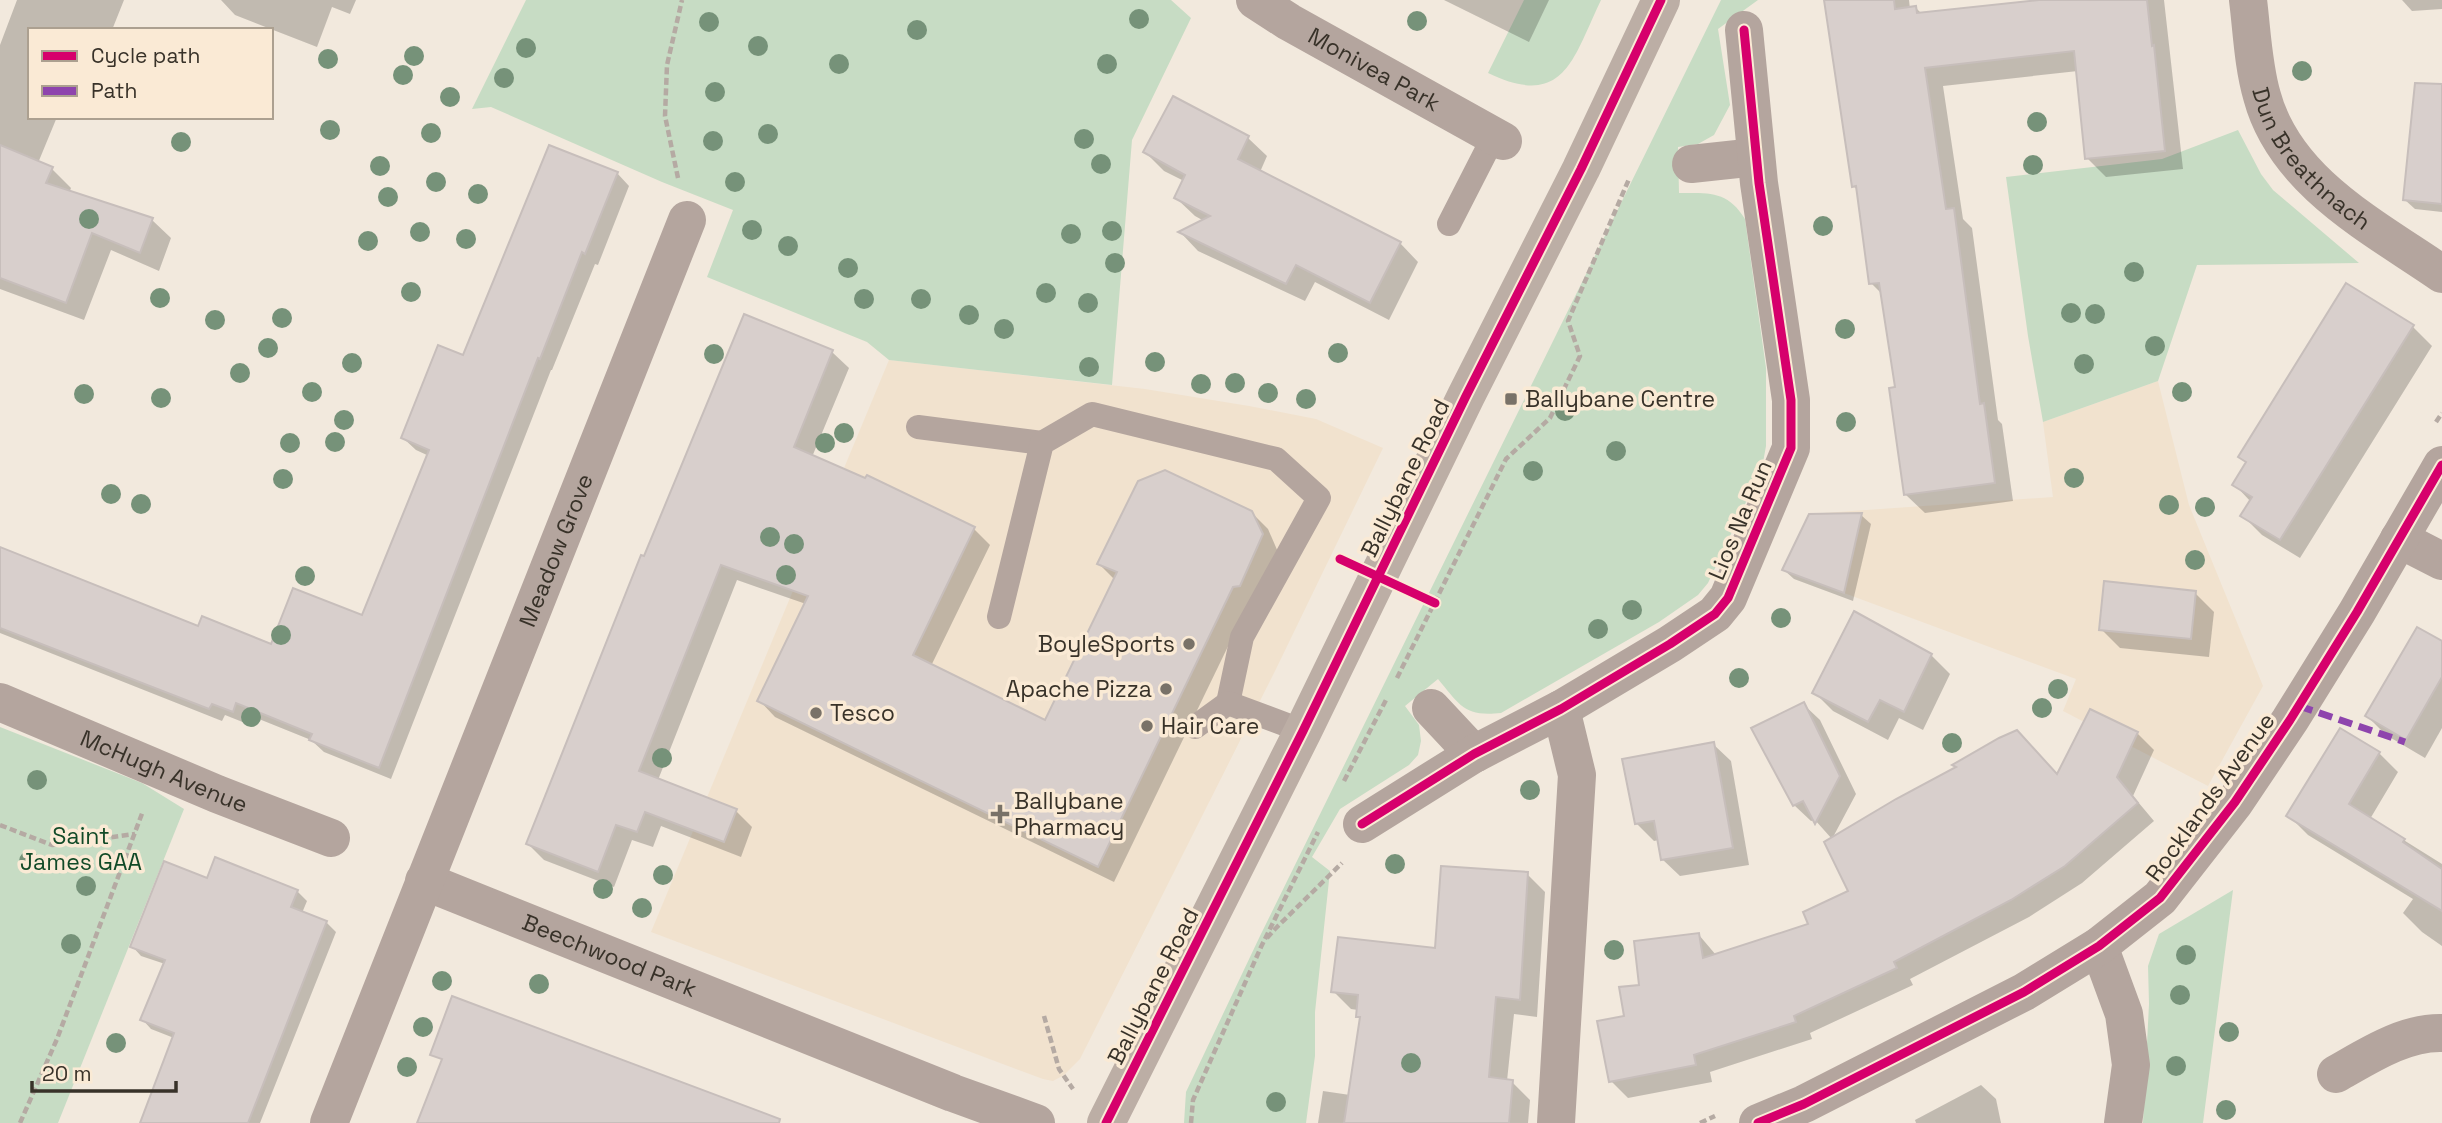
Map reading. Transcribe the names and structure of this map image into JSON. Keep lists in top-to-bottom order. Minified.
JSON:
{"streets":{"main road":["Ballybane Road"],"street":["Monivea Park","Dun Breathnach","Lios Na Run","Meadow Grove","McHugh Avenue","Rocklands Avenue","Beechwood Park"]},"crossings":[["Meadow Grove","Beechwood Park"]],"parks":["Saint James GAA"],"places":{"transit":["Ballybane Centre"],"other":["BoyleSports","Apache Pizza","Tesco","Hair Care"],"health":["Ballybane Pharmacy"]},"legend":["Cycle path","Path"],"scale_bar":"20 m"}
